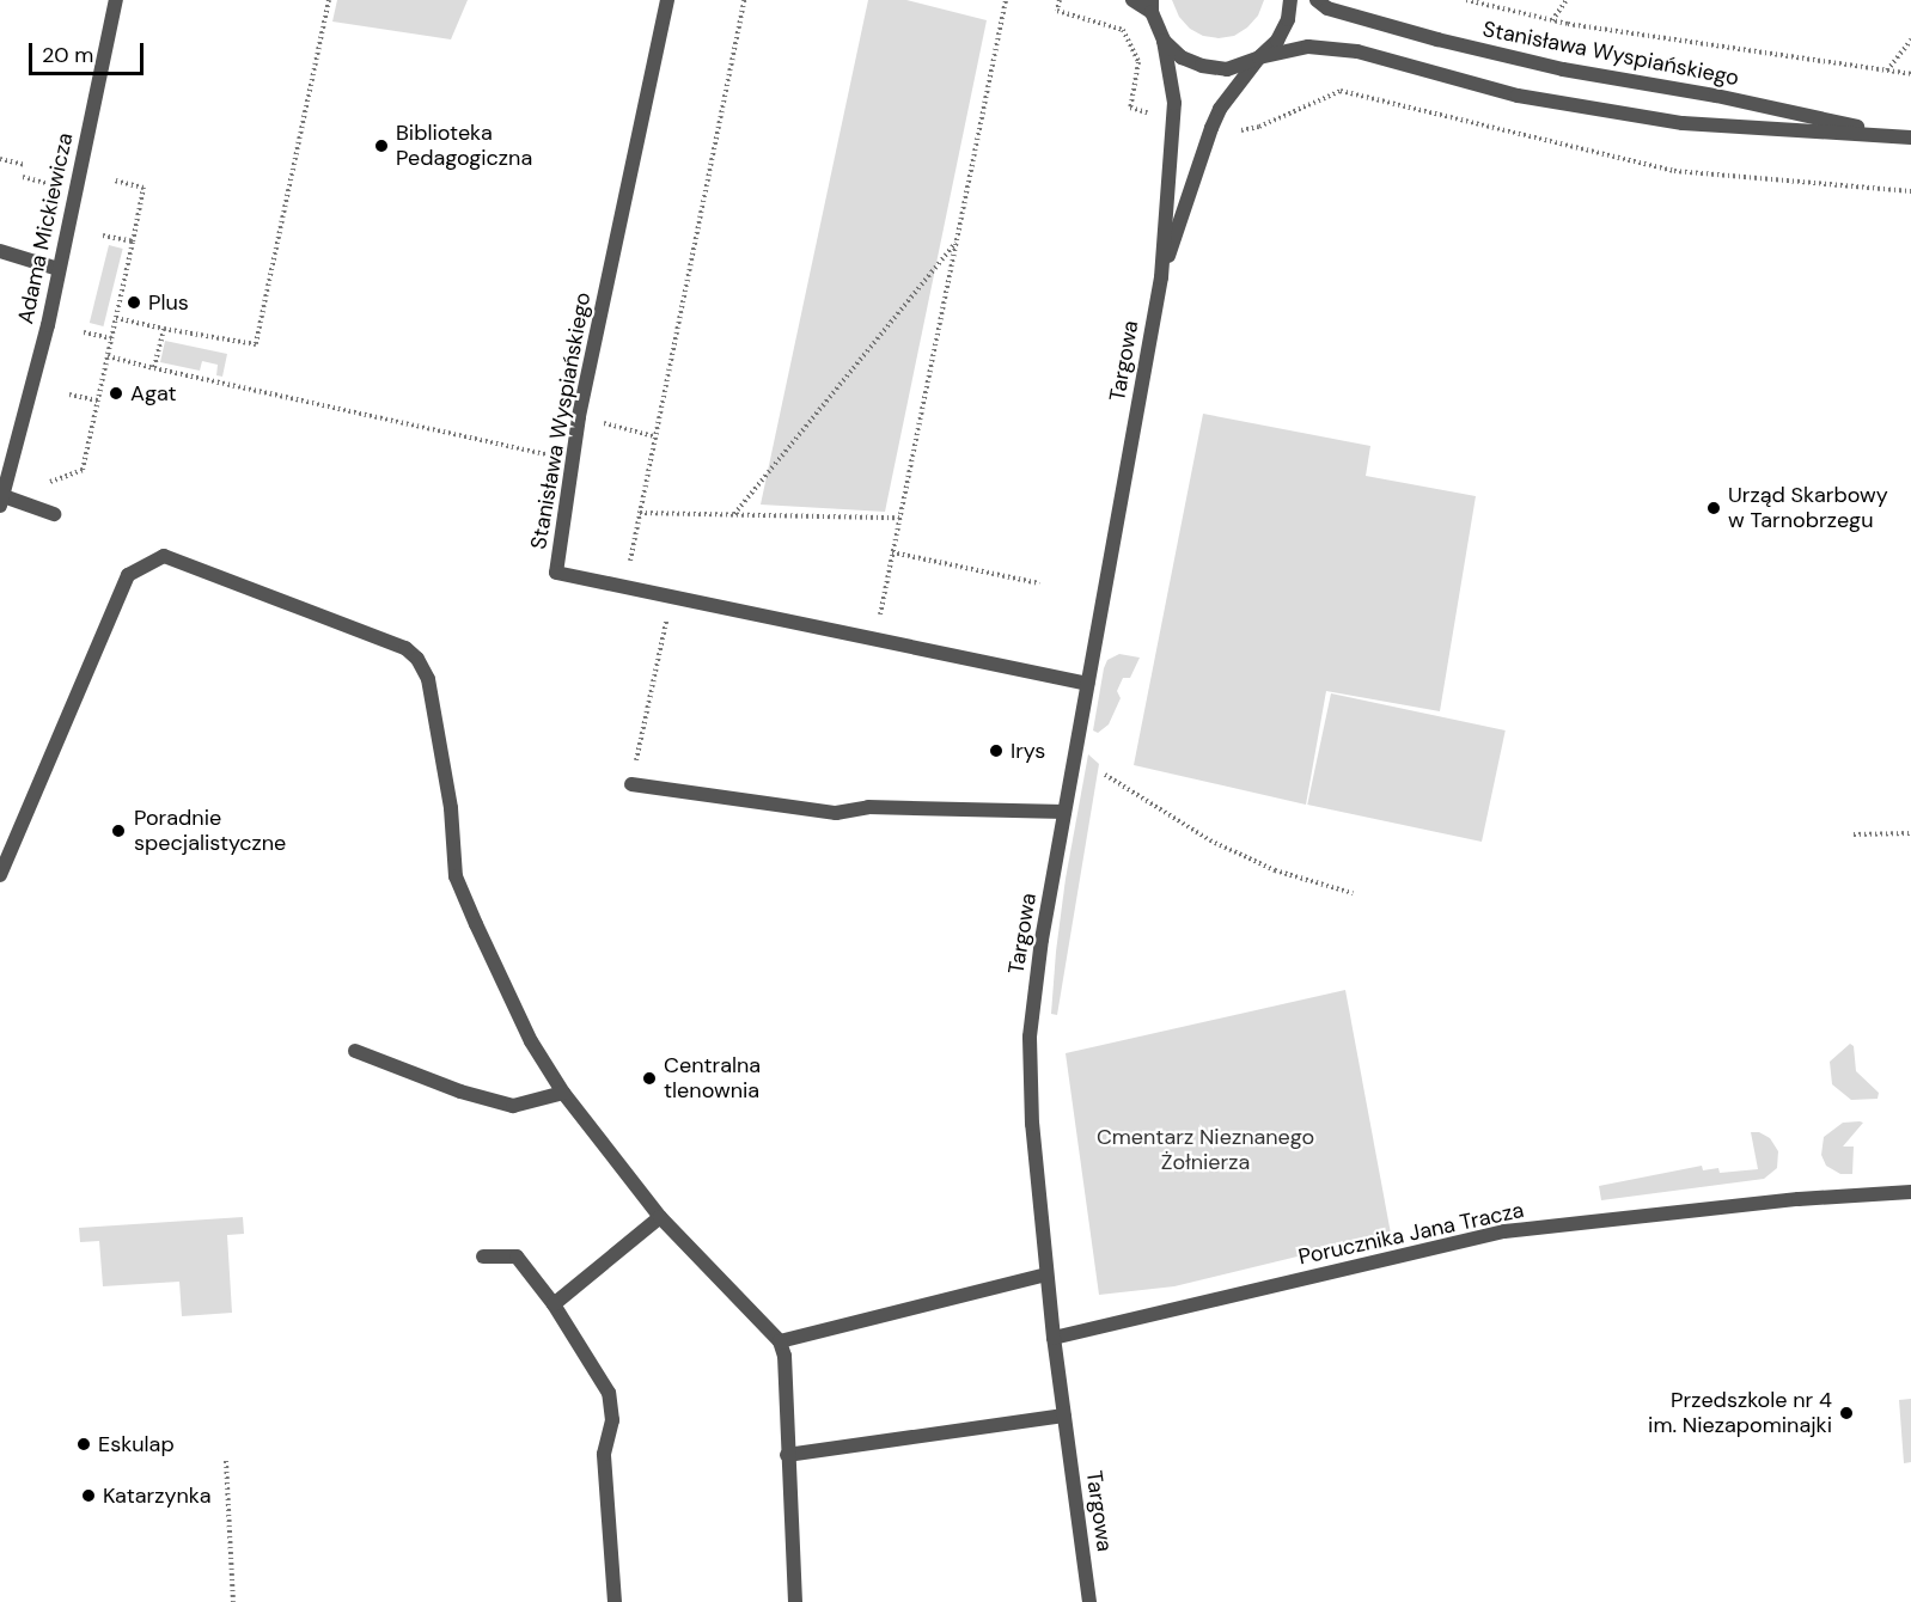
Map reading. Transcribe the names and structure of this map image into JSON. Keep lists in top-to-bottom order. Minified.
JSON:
{"streets":{"street":["Stanisława Wyspiańskiego","Adama Mickiewicza","Targowa","Porucznika Jana Tracza"]},"crossings":[["Stanisława Wyspiańskiego","Targowa"],["Targowa","Porucznika Jana Tracza"]],"parks":["Cmentarz Nieznanego Żołnierza"],"places":["Biblioteka Pedagogiczna","Plus","Agat","Urząd Skarbowy w Tarnobrzegu","Irys","Poradnie specjalistyczne","Centralna tlenownia","Przedszkole nr 4 im. Niezapominajki","Eskulap","Katarzynka"],"scale_bar":"20 m"}
